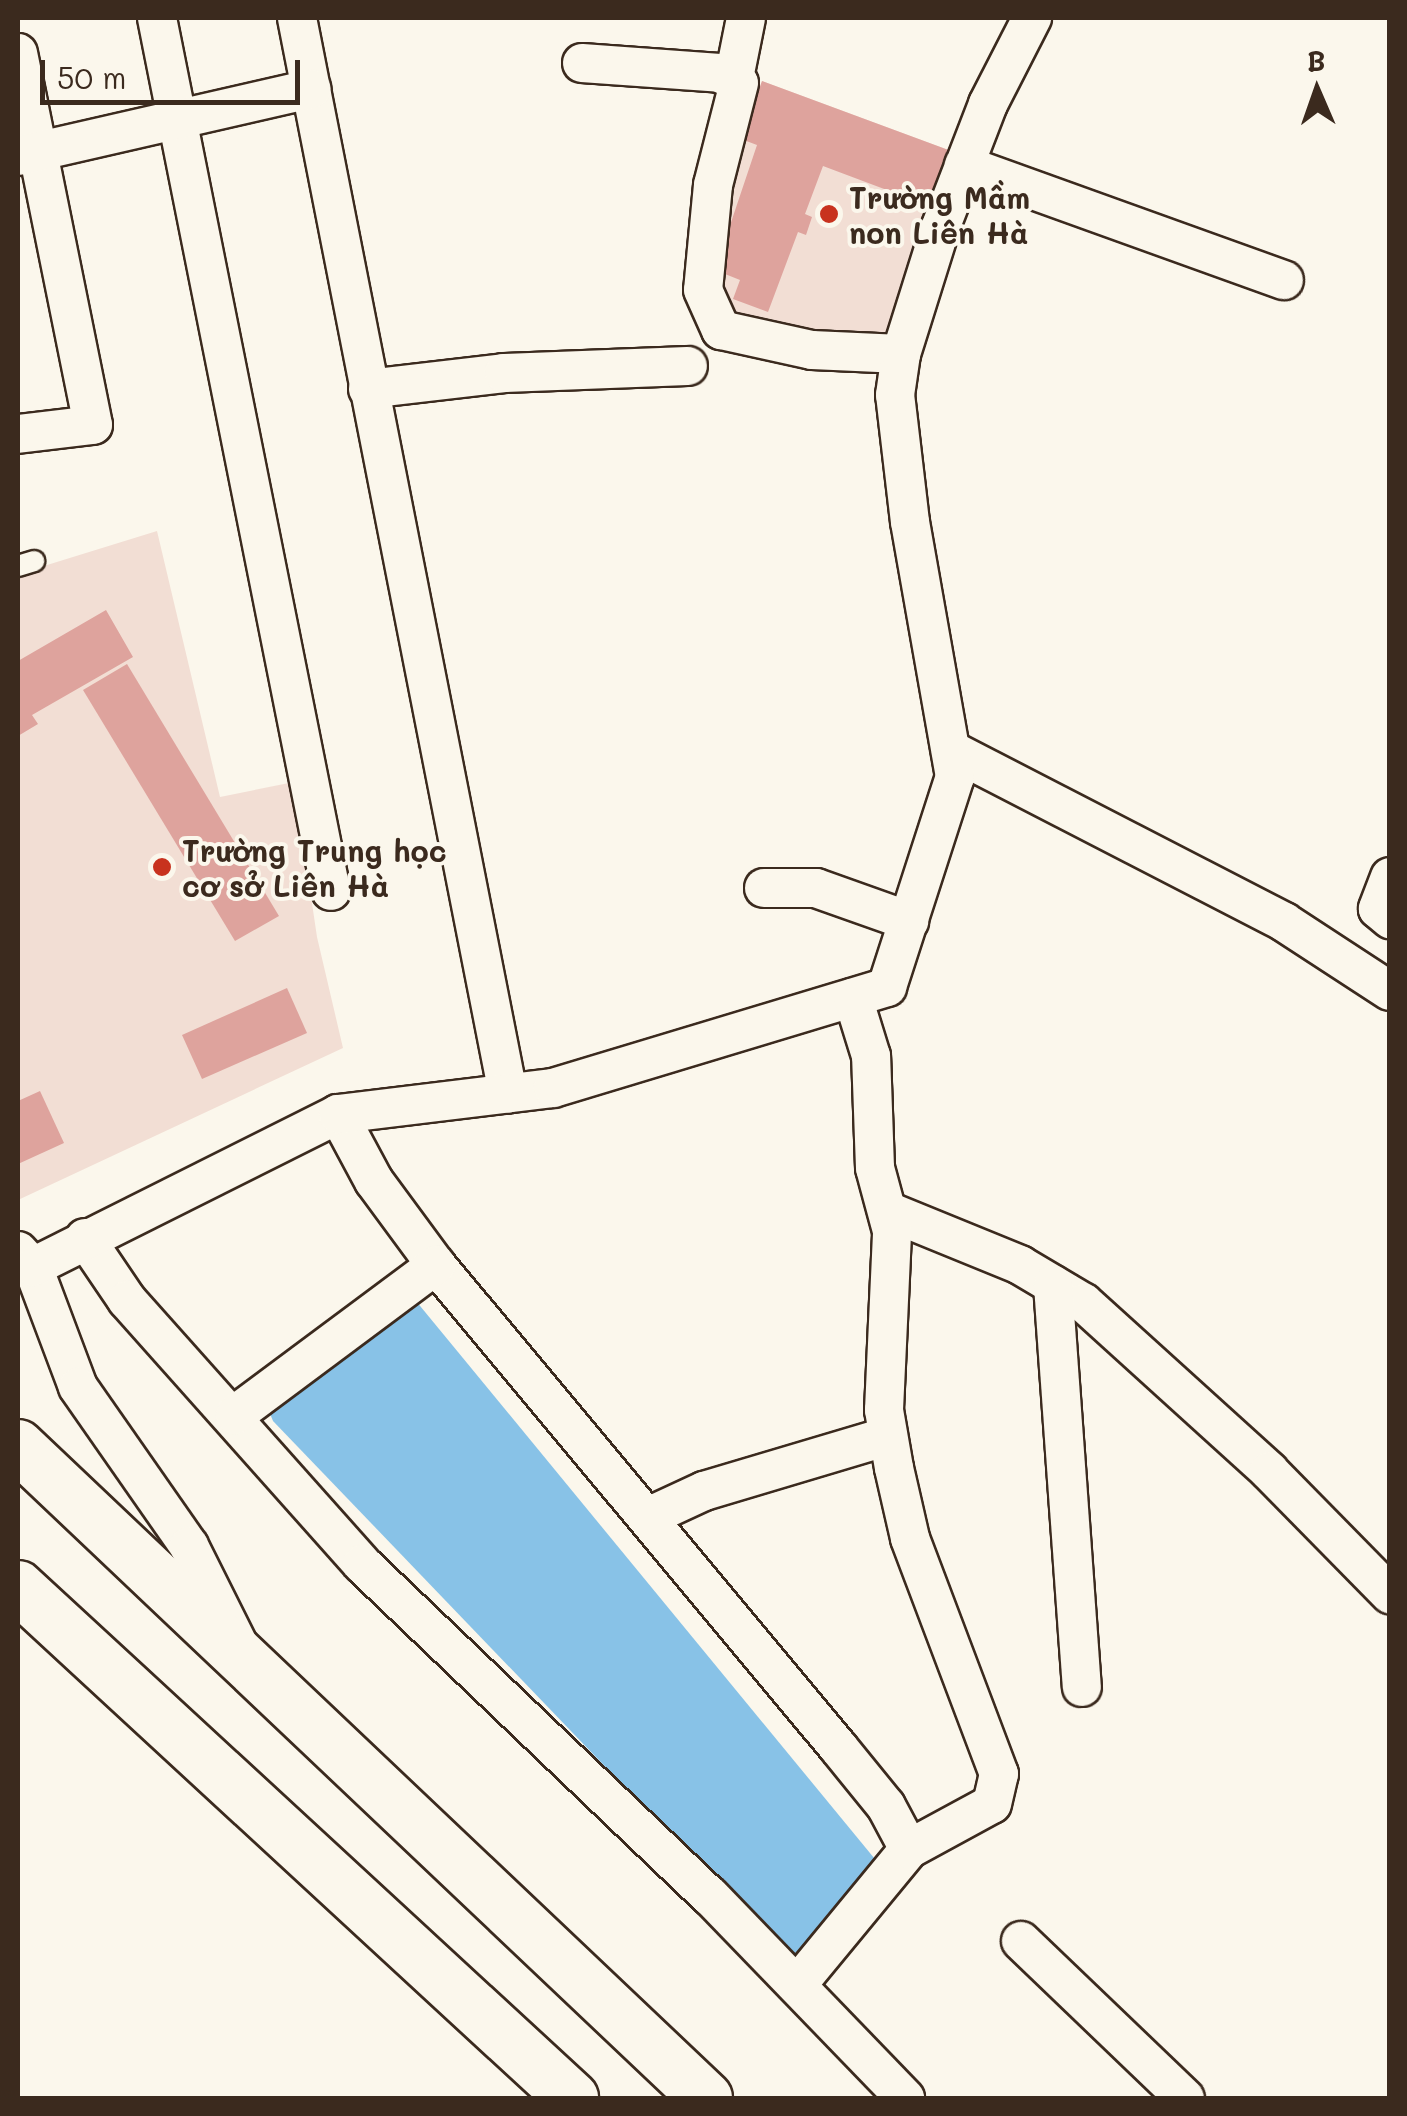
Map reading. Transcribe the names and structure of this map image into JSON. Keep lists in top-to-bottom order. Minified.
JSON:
{"places":["Trường Mầm non Liên Hà","Trường Trung học cơ sở Liên Hà"],"scale_bar":"50 m","north":"top"}
